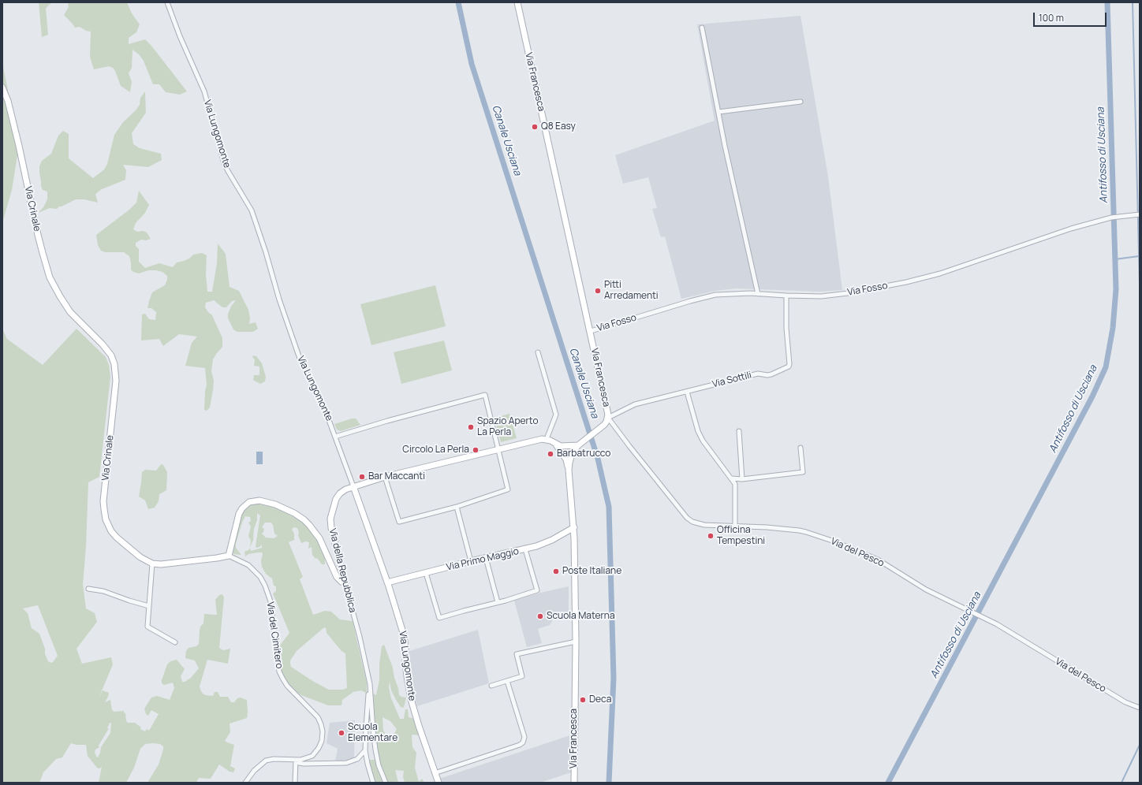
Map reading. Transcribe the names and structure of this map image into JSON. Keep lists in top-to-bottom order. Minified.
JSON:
{"streets":{"street":["Via Francesca","Via Lungomonte","Via Crinale","Via Fosso","Via Sottili","Via del Pesco","Via Primo Maggio","Via della Repubblica","Via del Cimitero"]},"crossings":[["Via Francesca","Via Fosso"],["Via Francesca","Via Sottili"],["Via Francesca","Via del Pesco"],["Via Francesca","Via Primo Maggio"],["Via Lungomonte","Via Primo Maggio"],["Via Lungomonte","Via della Repubblica"],["Via Crinale","Via del Cimitero"],["Via Fosso","Via Sottili"],["Via Sottili","Via del Pesco"]],"water":["Canale Usciana","Antifosso di Usciana"],"places":["Q8 Easy","Pitti Arredamenti","Spazio Aperto La Perla","Circolo La Perla","Barbatrucco","Bar Maccanti","Officina Tempestini","Poste Italiane","Scuola Materna","Deca","Scuola Elementare"],"scale_bar":"100 m"}
